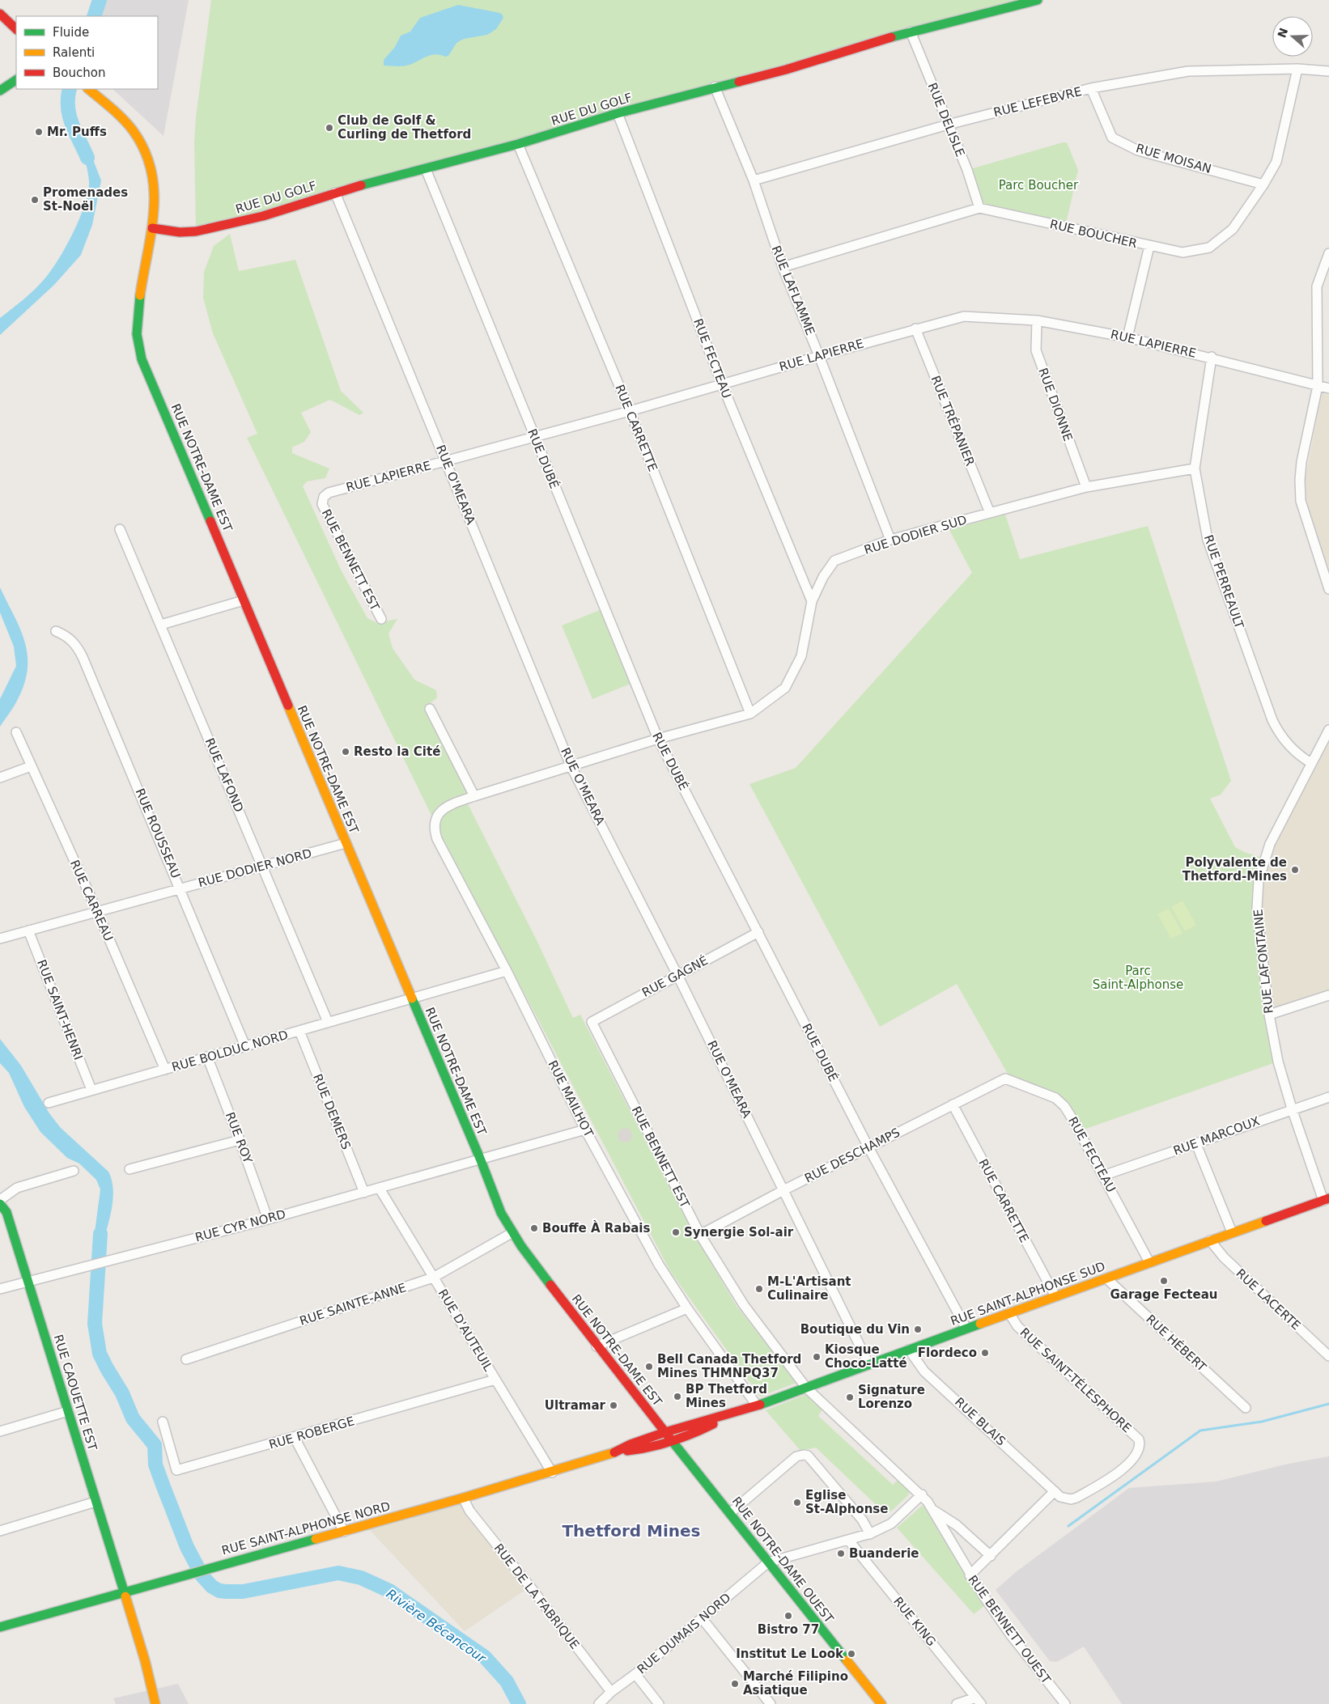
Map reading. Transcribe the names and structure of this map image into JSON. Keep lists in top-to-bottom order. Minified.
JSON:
{"streets":{"street":["RUE LEFEBVRE","RUE DU GOLF","RUE DELISLE","RUE MOISAN","RUE BOUCHER","RUE LAFLAMME","RUE LAPIERRE","RUE FECTEAU","RUE DIONNE","RUE TRÉPANIER","RUE CARRETTE","RUE DUBÉ","RUE NOTRE-DAME EST","RUE O'MEARA","RUE DODIER SUD","RUE BENNETT EST","RUE PERREAULT","RUE LAFOND","RUE ROUSSEAU","RUE DODIER NORD","RUE CARREAU","RUE LAFONTAINE","RUE GAGNÉ","RUE SAINT-HENRI","RUE BOLDUC NORD","RUE MAILHOT","RUE DEMERS","RUE MARCOUX","RUE ROY","RUE DESCHAMPS","RUE CYR NORD","RUE SAINT-ALPHONSE SUD","RUE LACERTE","RUE SAINTE-ANNE","RUE D'AUTEUIL","RUE HÉBERT","RUE SAINT-TÉLESPHORE","RUE CAOUETTE EST","RUE BLAIS","RUE ROBERGE","RUE SAINT-ALPHONSE NORD","RUE NOTRE-DAME OUEST","RUE DE LA FABRIQUE","RUE KING","RUE BENNETT OUEST","RUE DUMAIS NORD"]},"crossings":[["RUE LEFEBVRE","RUE DELISLE"],["RUE LEFEBVRE","RUE MOISAN"],["RUE LEFEBVRE","RUE BOUCHER"],["RUE LEFEBVRE","RUE LAFLAMME"],["RUE DU GOLF","RUE DELISLE"],["RUE DU GOLF","RUE LAFLAMME"],["RUE DU GOLF","RUE FECTEAU"],["RUE DU GOLF","RUE CARRETTE"],["RUE DU GOLF","RUE DUBÉ"],["RUE DU GOLF","RUE NOTRE-DAME EST"],["RUE DU GOLF","RUE O'MEARA"],["RUE DELISLE","RUE BOUCHER"],["RUE MOISAN","RUE BOUCHER"],["RUE BOUCHER","RUE LAFLAMME"],["RUE LAFLAMME","RUE LAPIERRE"],["RUE LAFLAMME","RUE DODIER SUD"],["RUE LAPIERRE","RUE FECTEAU"],["RUE LAPIERRE","RUE DIONNE"],["RUE LAPIERRE","RUE TRÉPANIER"],["RUE LAPIERRE","RUE CARRETTE"],["RUE LAPIERRE","RUE DUBÉ"],["RUE LAPIERRE","RUE O'MEARA"],["RUE LAPIERRE","RUE BENNETT EST"],["RUE LAPIERRE","RUE PERREAULT"],["RUE FECTEAU","RUE DODIER SUD"],["RUE FECTEAU","RUE MARCOUX"],["RUE FECTEAU","RUE DESCHAMPS"],["RUE FECTEAU","RUE SAINT-ALPHONSE SUD"],["RUE DIONNE","RUE DODIER SUD"],["RUE TRÉPANIER","RUE DODIER SUD"],["RUE CARRETTE","RUE DODIER SUD"],["RUE CARRETTE","RUE DESCHAMPS"],["RUE CARRETTE","RUE SAINT-ALPHONSE SUD"],["RUE DUBÉ","RUE DODIER SUD"],["RUE DUBÉ","RUE GAGNÉ"],["RUE DUBÉ","RUE DESCHAMPS"],["RUE DUBÉ","RUE SAINT-ALPHONSE SUD"],["RUE NOTRE-DAME EST","RUE DODIER NORD"],["RUE NOTRE-DAME EST","RUE BOLDUC NORD"],["RUE NOTRE-DAME EST","RUE CYR NORD"],["RUE NOTRE-DAME EST","RUE SAINT-ALPHONSE SUD"],["RUE NOTRE-DAME EST","RUE SAINTE-ANNE"],["RUE NOTRE-DAME EST","RUE SAINT-ALPHONSE NORD"],["RUE NOTRE-DAME EST","RUE NOTRE-DAME OUEST"],["RUE O'MEARA","RUE DODIER SUD"],["RUE O'MEARA","RUE GAGNÉ"],["RUE O'MEARA","RUE DESCHAMPS"],["RUE O'MEARA","RUE SAINT-ALPHONSE SUD"],["RUE DODIER SUD","RUE PERREAULT"],["RUE DODIER SUD","RUE MAILHOT"],["RUE BENNETT EST","RUE GAGNÉ"],["RUE BENNETT EST","RUE DESCHAMPS"],["RUE BENNETT EST","RUE SAINT-ALPHONSE SUD"],["RUE BENNETT EST","RUE BENNETT OUEST"],["RUE PERREAULT","RUE LAFONTAINE"],["RUE LAFOND","RUE DODIER NORD"],["RUE LAFOND","RUE BOLDUC NORD"],["RUE ROUSSEAU","RUE DODIER NORD"],["RUE ROUSSEAU","RUE BOLDUC NORD"],["RUE DODIER NORD","RUE CARREAU"],["RUE DODIER NORD","RUE SAINT-HENRI"],["RUE CARREAU","RUE BOLDUC NORD"],["RUE LAFONTAINE","RUE MARCOUX"],["RUE LAFONTAINE","RUE SAINT-ALPHONSE SUD"],["RUE SAINT-HENRI","RUE BOLDUC NORD"],["RUE BOLDUC NORD","RUE MAILHOT"],["RUE BOLDUC NORD","RUE DEMERS"],["RUE BOLDUC NORD","RUE ROY"],["RUE MAILHOT","RUE CYR NORD"],["RUE MAILHOT","RUE SAINT-ALPHONSE SUD"],["RUE DEMERS","RUE CYR NORD"],["RUE ROY","RUE CYR NORD"],["RUE CYR NORD","RUE D'AUTEUIL"],["RUE CYR NORD","RUE CAOUETTE EST"],["RUE SAINT-ALPHONSE SUD","RUE LACERTE"],["RUE SAINT-ALPHONSE SUD","RUE HÉBERT"],["RUE SAINT-ALPHONSE SUD","RUE SAINT-TÉLESPHORE"],["RUE SAINT-ALPHONSE SUD","RUE BLAIS"],["RUE SAINT-ALPHONSE SUD","RUE SAINT-ALPHONSE NORD"],["RUE SAINT-ALPHONSE SUD","RUE NOTRE-DAME OUEST"],["RUE SAINT-ALPHONSE SUD","RUE BENNETT OUEST"],["RUE SAINTE-ANNE","RUE D'AUTEUIL"],["RUE D'AUTEUIL","RUE ROBERGE"],["RUE D'AUTEUIL","RUE SAINT-ALPHONSE NORD"],["RUE SAINT-TÉLESPHORE","RUE BLAIS"],["RUE CAOUETTE EST","RUE SAINT-ALPHONSE NORD"],["RUE SAINT-ALPHONSE NORD","RUE NOTRE-DAME OUEST"],["RUE SAINT-ALPHONSE NORD","RUE DE LA FABRIQUE"],["RUE NOTRE-DAME OUEST","RUE DUMAIS NORD"],["RUE DE LA FABRIQUE","RUE DUMAIS NORD"]],"districts":["Thetford Mines"],"water":["Rivière Bécancour"],"parks":["Parc Boucher","Parc Saint-Alphonse"],"places":["Club de Golf & Curling de Thetford","Mr. Puffs","Promenades St-Noël","Resto la Cité","Polyvalente de Thetford-Mines","Bouffe À Rabais","Synergie Sol-air","Garage Fecteau","M-L'Artisant Culinaire","Boutique du Vin","Flordeco","Kiosque Choco-Latté","Bell Canada Thetford Mines THMNPQ37","BP Thetford Mines","Signature Lorenzo","Ultramar","Eglise St-Alphonse","Buanderie","Bistro 77","Institut Le Look","Marché Filipino Asiatique"],"legend":["Fluide","Ralenti","Bouchon"],"north":"left"}
